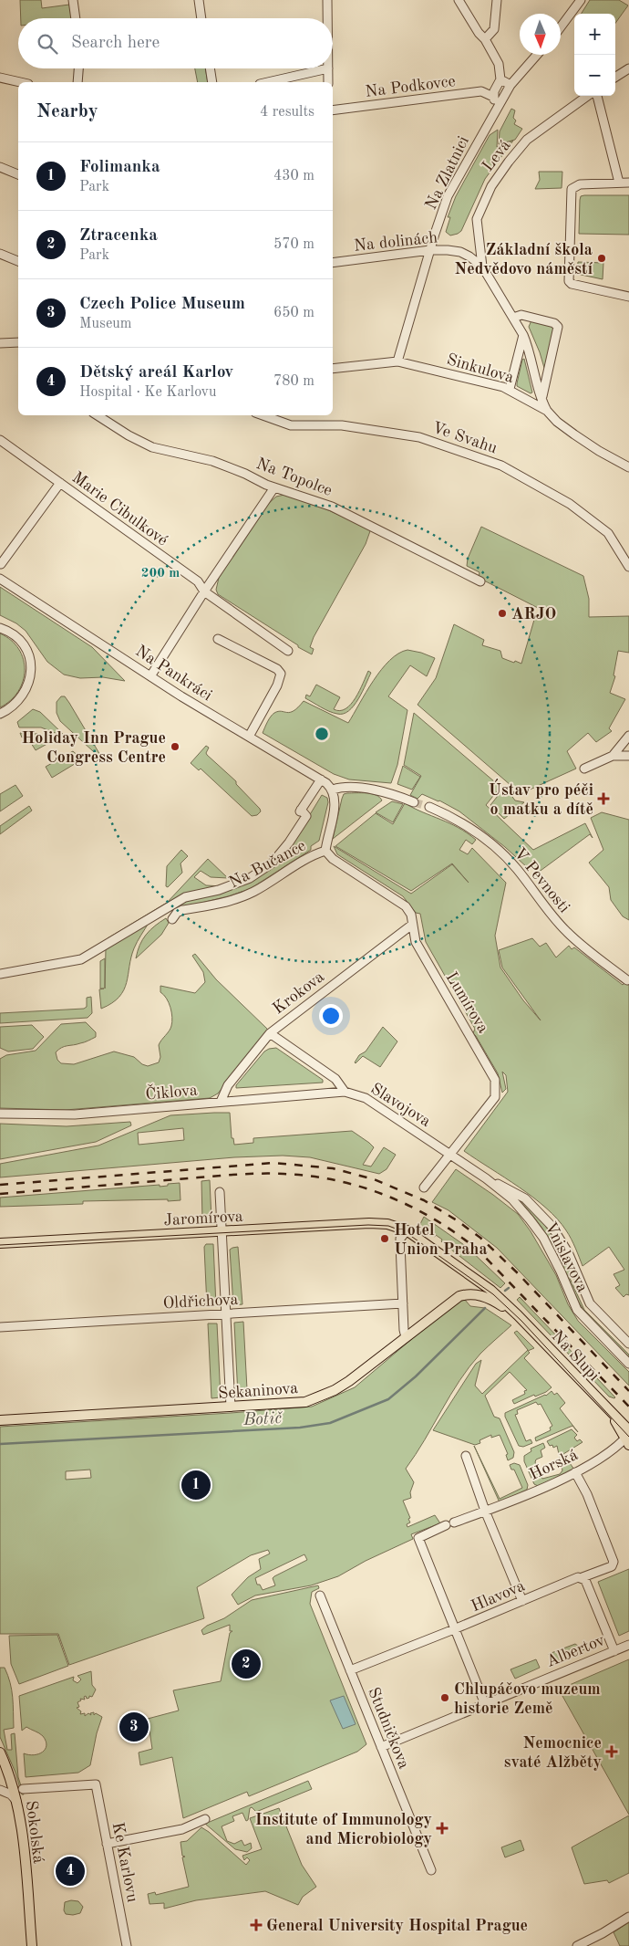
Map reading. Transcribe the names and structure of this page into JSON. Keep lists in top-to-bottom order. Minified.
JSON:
{"streets":{"main road":["Jaromírova","Na Slupi","Sekaninova","Sokolská"],"street":["Na Podkovce","Levá","Na Zlatnici","Na dolinách","Sinkulova","Ve Svahu","Na Topolce","Marie Cibulkové","Na Pankráci","Na Bučance","V Pevnosti","Krokova","Lumírova","Čiklova","Slavojova","Vnislavova","Oldřichova","Horská","Hlavova","Albertov","Studničkova","Ke Karlovu"]},"crossings":[["Levá","Na dolinách"],["Na Zlatnici","Na dolinách"],["Na Zlatnici","Sinkulova"],["Na dolinách","Sinkulova"],["Na Bučance","Lumírova"],["Krokova","Lumírova"],["Krokova","Čiklova"],["Krokova","Slavojova"],["Lumírova","Slavojova"],["Lumírova","Vnislavova"],["Čiklova","Slavojova"],["Slavojova","Vnislavova"],["Na Slupi","Horská"],["Horská","Hlavova"],["Hlavova","Studničkova"],["Albertov","Studničkova"]],"water":["Botič"],"places":{"other":["Základní škola Nedvědovo náměstí","ARJO","Holiday Inn Prague Congress Centre","Hotel Union Praha","Chlupáčovo muzeum historie Země"],"health":["Ústav pro péči o matku a dítě","Nemocnice svaté Alžběty","Institute of Immunology and Microbiology","General University Hospital Prague"]},"north":"bottom","page":{"map_buttons":["+","−"],"search":"Search here","heading":["Nearby","4 results"],"list":[{"mark":"1","name":"Folimanka","note":"Park","value":"430 m"},{"mark":"2","name":"Ztracenka","note":"Park","value":"570 m"},{"mark":"3","name":"Czech Police Museum","note":"Museum","value":"650 m"},{"mark":"4","name":"Dětský areál Karlov","note":"Hospital · Ke Karlovu","value":"780 m"}],"pins":["1","2","3","4"]},"rings":["200 m"]}
